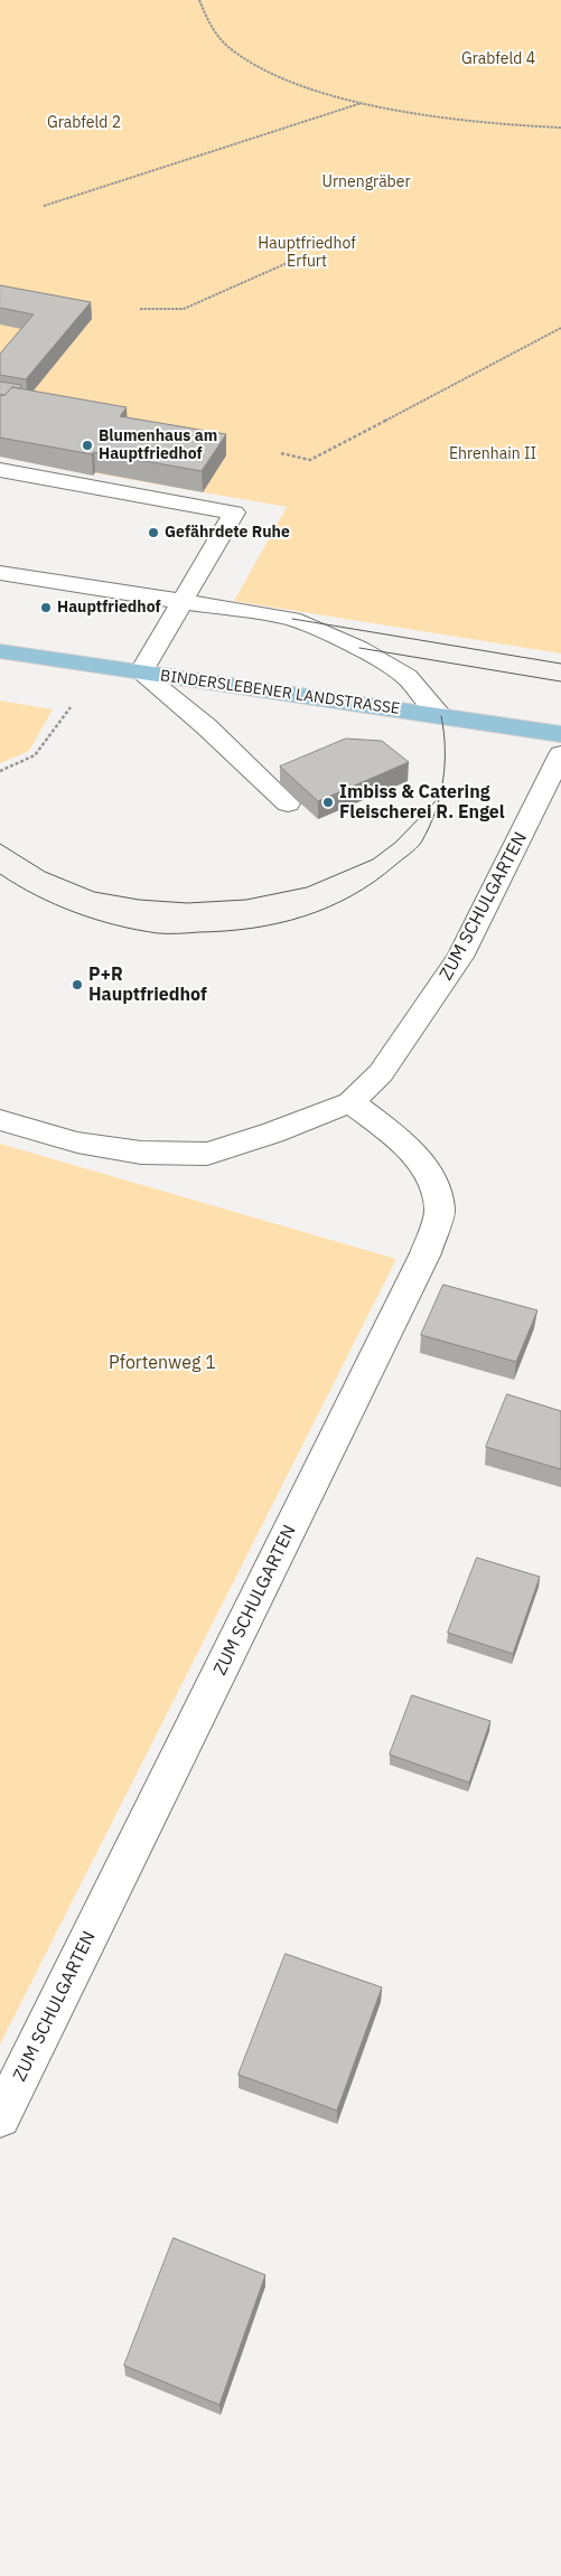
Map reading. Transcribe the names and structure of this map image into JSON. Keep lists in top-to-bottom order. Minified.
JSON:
{"streets":{"main road":["BINDERSLEBENER LANDSTRASSE"],"street":["ZUM SCHULGARTEN"]},"parks":["Grabfeld 4","Grabfeld 2","Urnengräber","Hauptfriedhof Erfurt","Ehrenhain II","Pfortenweg 1"],"places":["Blumenhaus am Hauptfriedhof","Gefährdete Ruhe","Hauptfriedhof","Imbiss & Catering Fleischerei R. Engel","P+R Hauptfriedhof"]}
